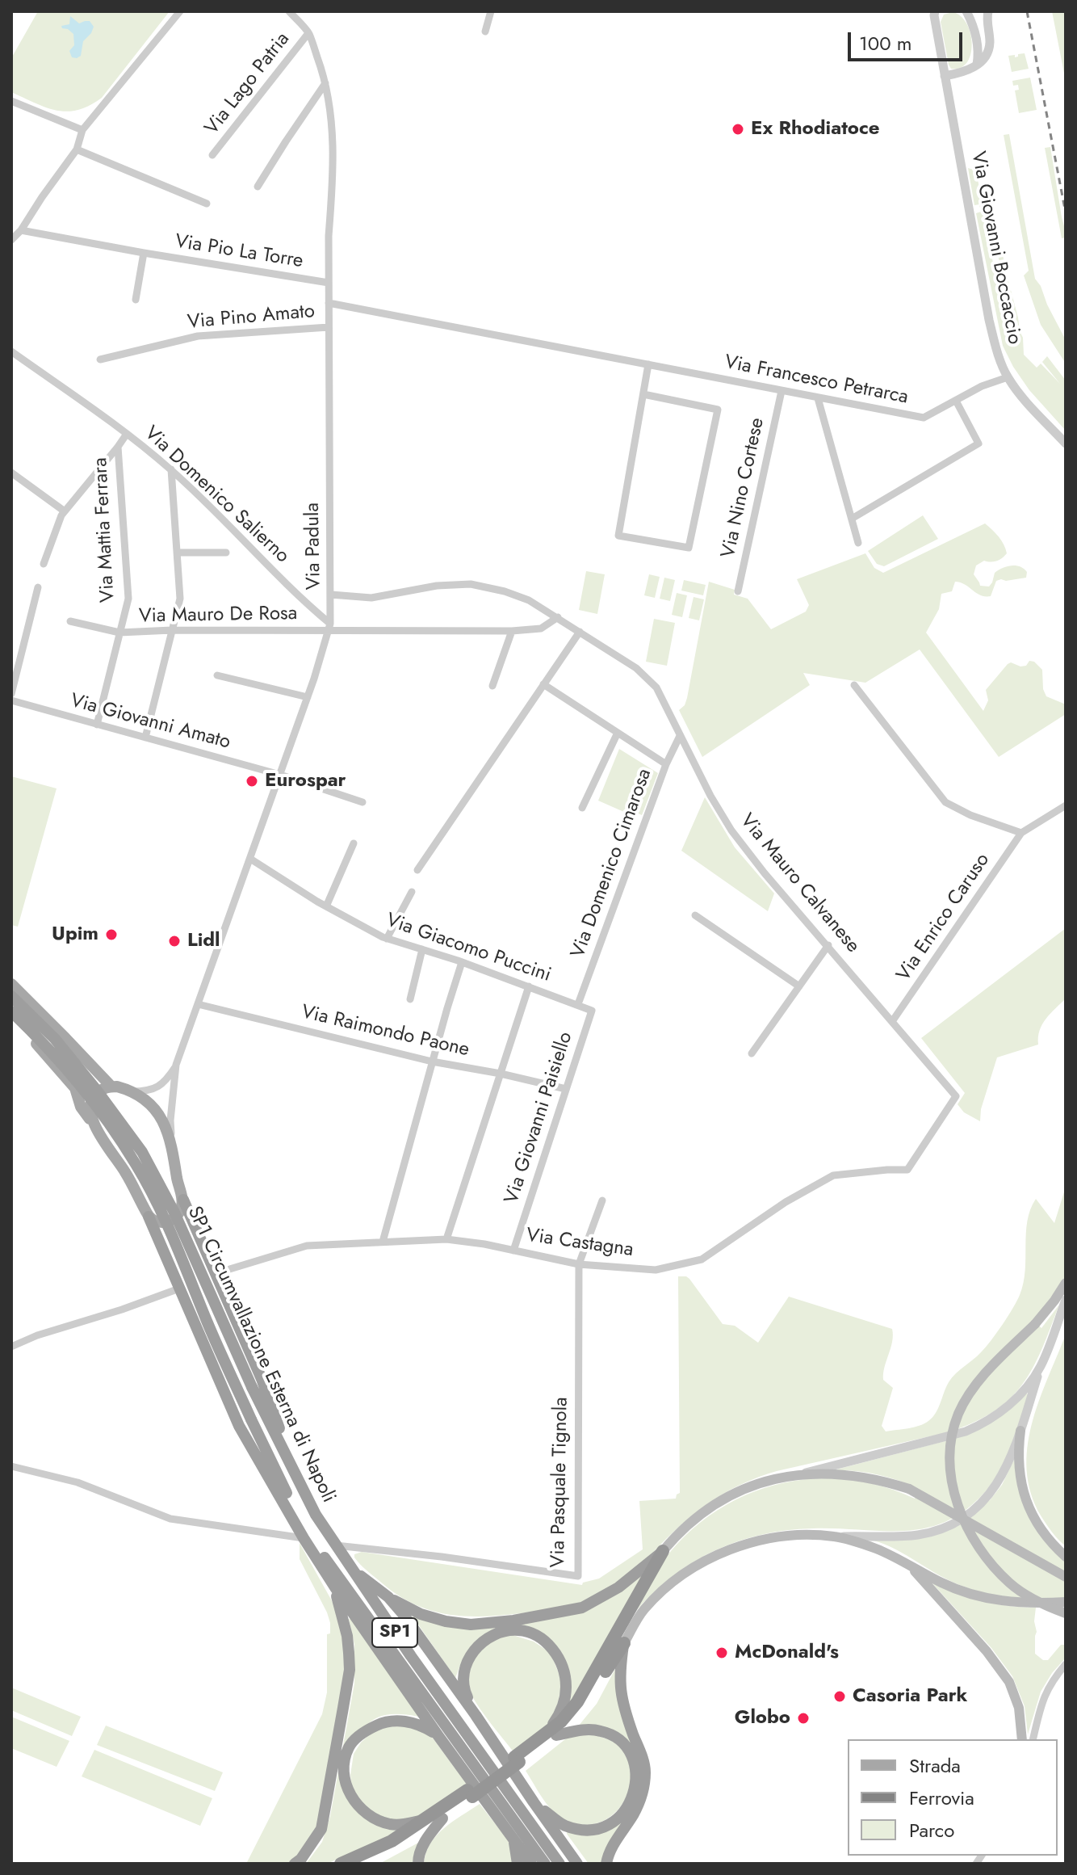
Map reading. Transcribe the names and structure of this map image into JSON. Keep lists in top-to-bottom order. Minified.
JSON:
{"streets":{"highway":["SP1 Circumvallazione Esterna di Napoli","SP1"],"street":["Via Lago Patria","Via Giovanni Boccaccio","Via Pio La Torre","Via Pino Amato","Via Francesco Petrarca","Via Nino Cortese","Via Domenico Salierno","Via Mattia Ferrara","Via Padula","Via Mauro De Rosa","Via Giovanni Amato","Via Domenico Cimarosa","Via Mauro Calvanese","Via Enrico Caruso","Via Giacomo Puccini","Via Raimondo Paone","Via Giovanni Paisiello","Via Castagna","Via Pasquale Tignola"]},"crossings":[["Via Lago Patria","Via Padula"],["Via Giovanni Boccaccio","Via Francesco Petrarca"],["Via Pio La Torre","Via Padula"],["Via Pino Amato","Via Padula"],["Via Francesco Petrarca","Via Nino Cortese"],["Via Francesco Petrarca","Via Padula"],["Via Domenico Salierno","Via Mattia Ferrara"],["Via Domenico Salierno","Via Padula"],["Via Domenico Salierno","Via Mauro De Rosa"],["Via Mattia Ferrara","Via Mauro De Rosa"],["Via Mattia Ferrara","Via Giovanni Amato"],["Via Padula","Via Mauro De Rosa"],["Via Padula","Via Giovanni Amato"],["Via Padula","Via Mauro Calvanese"],["Via Padula","Via Giacomo Puccini"],["Via Padula","Via Raimondo Paone"],["Via Mauro De Rosa","Via Mauro Calvanese"],["Via Domenico Cimarosa","Via Mauro Calvanese"],["Via Domenico Cimarosa","Via Giacomo Puccini"],["Via Domenico Cimarosa","Via Giovanni Paisiello"],["Via Mauro Calvanese","Via Enrico Caruso"],["Via Mauro Calvanese","Via Castagna"],["Via Giacomo Puccini","Via Giovanni Paisiello"],["Via Raimondo Paone","Via Giovanni Paisiello"],["Via Giovanni Paisiello","Via Castagna"],["Via Castagna","Via Pasquale Tignola"],["SP1 Circumvallazione Esterna di Napoli","Via Pasquale Tignola"],["SP1 Circumvallazione Esterna di Napoli","SP1"]],"places":["Ex Rhodiatoce","Eurospar","Upim","Lidl","McDonald's","Casoria Park","Globo"],"legend":["Strada","Ferrovia","Parco"],"scale_bar":"100 m"}
